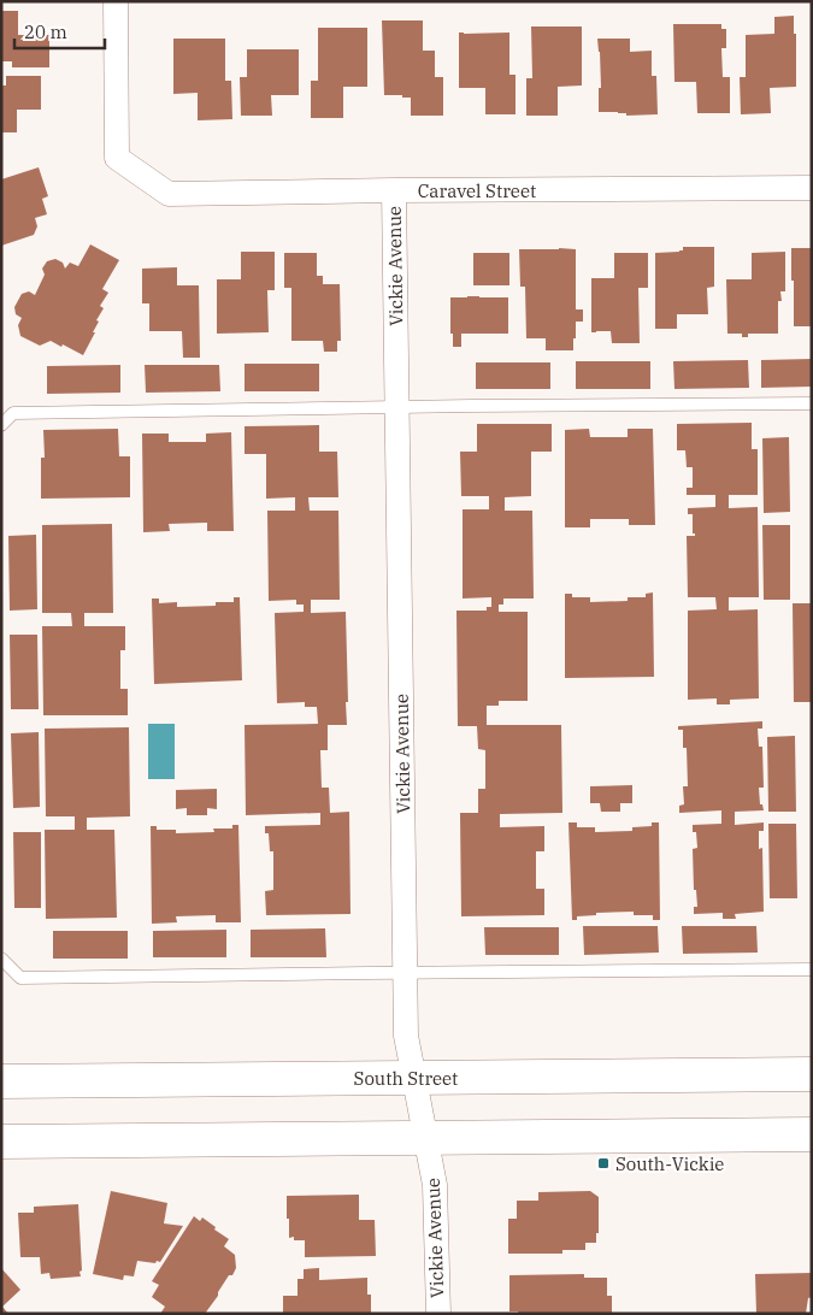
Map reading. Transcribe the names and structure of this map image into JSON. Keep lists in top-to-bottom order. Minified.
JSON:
{"streets":{"main road":["South Street"],"street":["Caravel Street","Vickie Avenue"]},"crossings":[["Caravel Street","Vickie Avenue"],["Vickie Avenue","South Street"]],"places":{"transit":["South-Vickie"]},"scale_bar":"20 m"}
